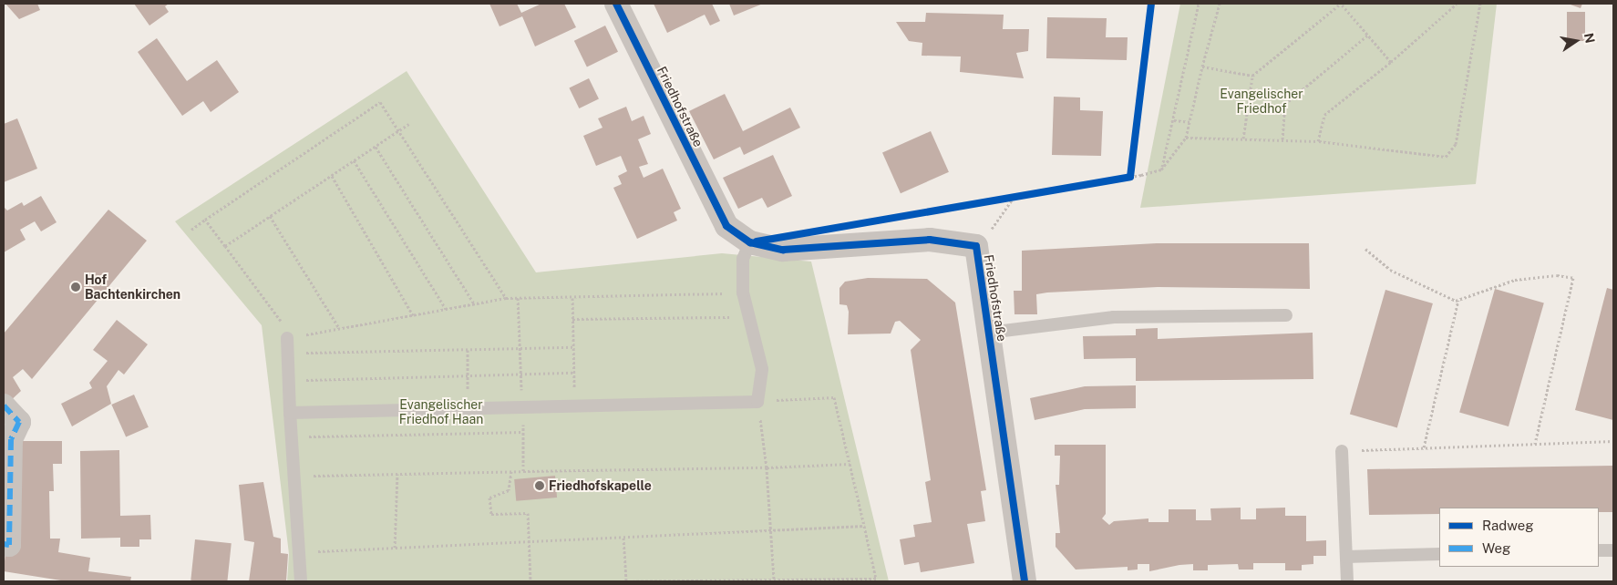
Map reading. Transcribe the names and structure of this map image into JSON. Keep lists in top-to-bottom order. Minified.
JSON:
{"streets":{"street":["Friedhofstraße"]},"parks":["Evangelischer Friedhof","Evangelischer Friedhof Haan"],"places":["Hof Bachtenkirchen","Friedhofskapelle"],"legend":["Radweg","Weg"],"north":"right"}
